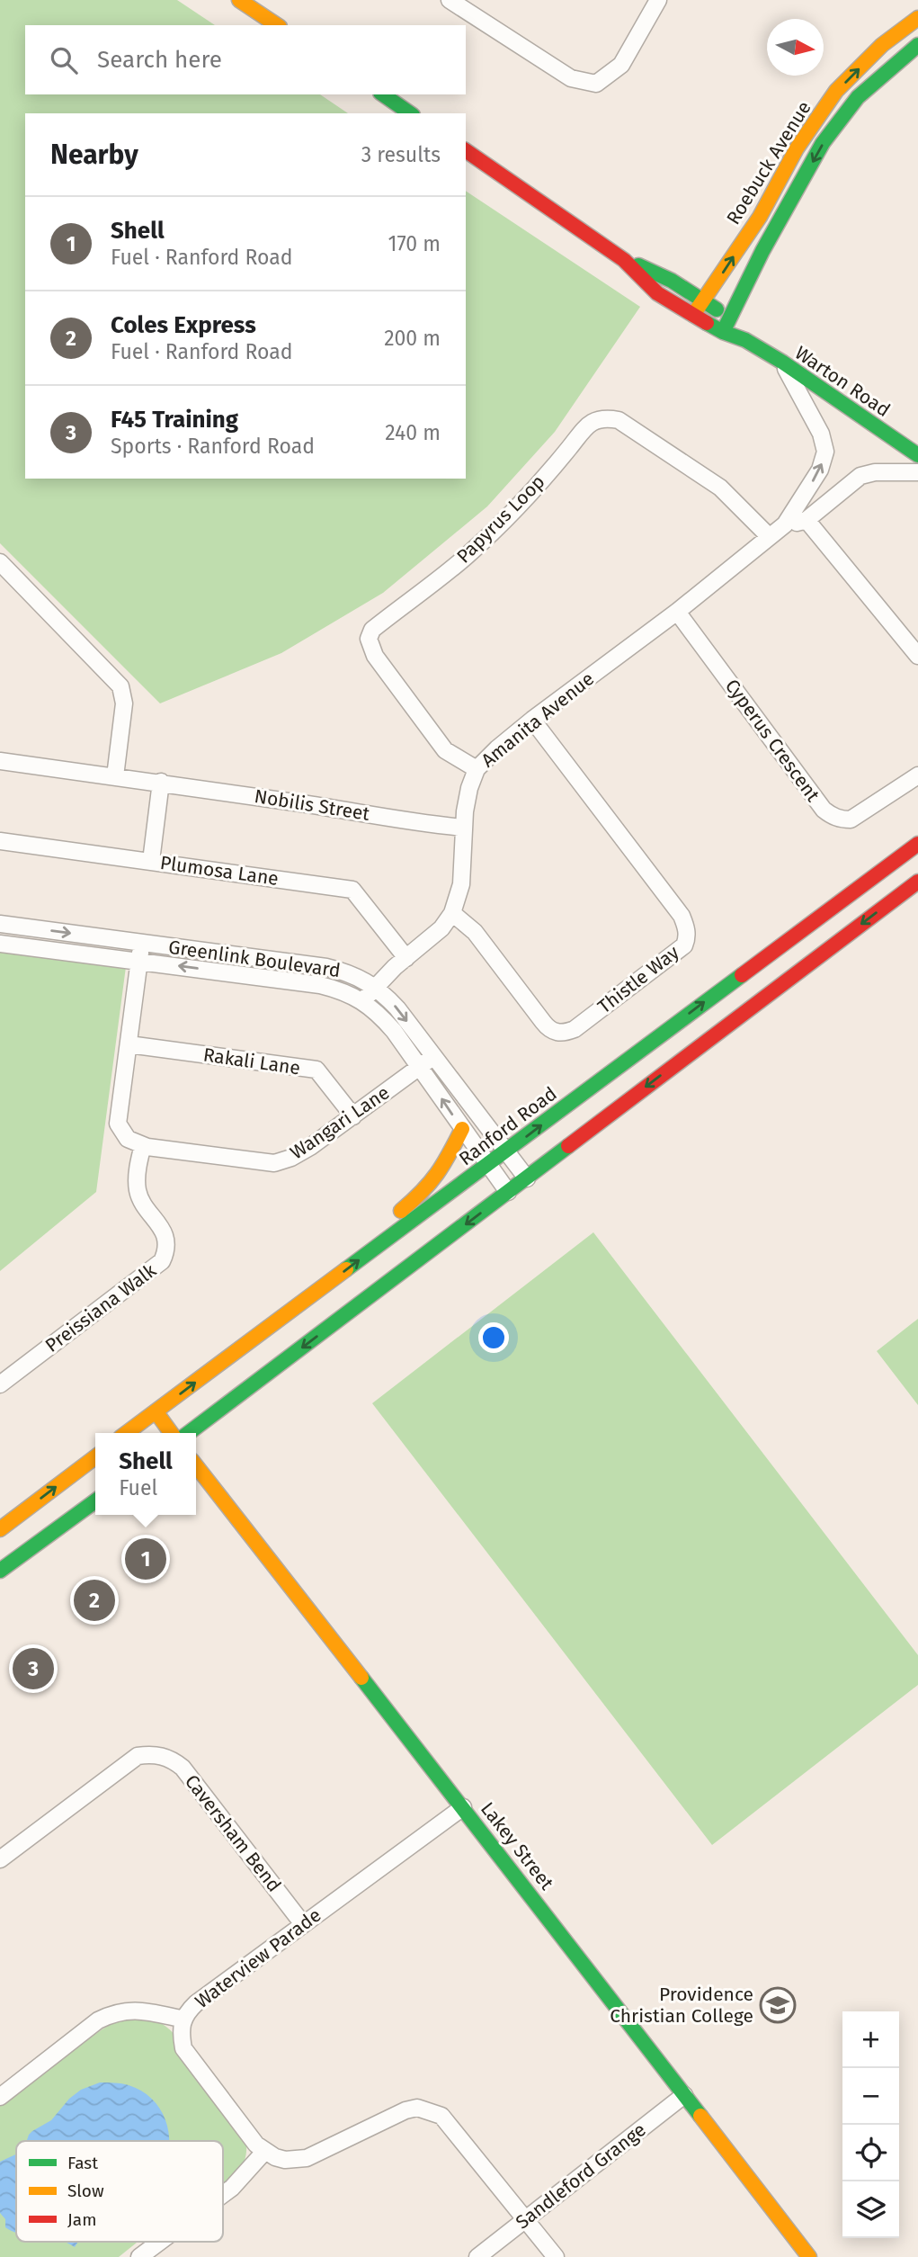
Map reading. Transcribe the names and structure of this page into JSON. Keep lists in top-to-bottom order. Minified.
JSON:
{"streets":{"main road":["Roebuck Avenue","Warton Road","Ranford Road","Lakey Street"],"street":["Papyrus Loop","Amanita Avenue","Cyperus Crescent","Nobilis Street","Plumosa Lane","Greenlink Boulevard","Thistle Way","Rakali Lane","Wangari Lane","Preissiana Walk","Caversham Bend","Waterview Parade","Sandleford Grange"]},"crossings":[["Roebuck Avenue","Warton Road"],["Warton Road","Amanita Avenue"],["Papyrus Loop","Amanita Avenue"],["Amanita Avenue","Cyperus Crescent"],["Amanita Avenue","Nobilis Street"],["Amanita Avenue","Plumosa Lane"],["Amanita Avenue","Greenlink Boulevard"],["Amanita Avenue","Thistle Way"],["Greenlink Boulevard","Wangari Lane"],["Greenlink Boulevard","Ranford Road"],["Rakali Lane","Wangari Lane"],["Wangari Lane","Preissiana Walk"],["Caversham Bend","Waterview Parade"],["Lakey Street","Waterview Parade"],["Lakey Street","Sandleford Grange"]],"places":{"school or university":["Providence Christian College"]},"legend":["Fast","Slow","Jam"],"north":"right","page":{"search":"Search here","heading":["Nearby","3 results"],"list":[{"mark":"1","name":"Shell","note":"Fuel · Ranford Road","value":"170 m"},{"mark":"2","name":"Coles Express","note":"Fuel · Ranford Road","value":"200 m"},{"mark":"3","name":"F45 Training","note":"Sports · Ranford Road","value":"240 m"}],"popup":["Shell","Fuel"],"pins":["1","2","3"],"map_buttons":["+","−"]}}
